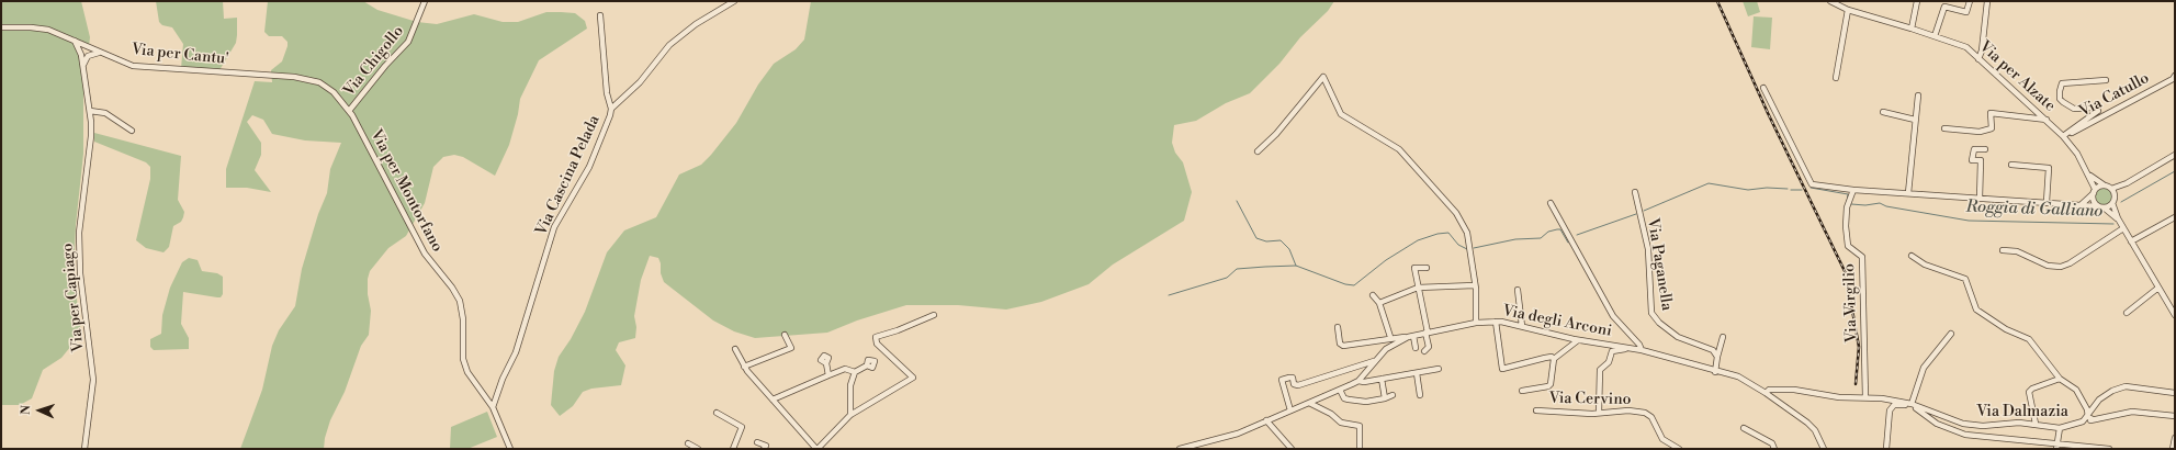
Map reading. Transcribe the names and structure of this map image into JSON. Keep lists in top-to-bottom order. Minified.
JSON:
{"streets":{"street":["Via per Cantu'","Via Chigollo","Via per Alzate","Via Catullo","Via Cascina Pelada","Via per Montorfano","Via Paganella","Via per Capiago","Via Virgilio","Via degli Arconi","Via Cervino","Via Dalmazia"]},"crossings":[["Via per Cantu'","Via per Montorfano"],["Via per Cantu'","Via per Capiago"],["Via Chigollo","Via per Montorfano"],["Via per Alzate","Via Catullo"],["Via Cascina Pelada","Via per Montorfano"],["Via Virgilio","Via Dalmazia"],["Via degli Arconi","Via Dalmazia"]],"water":["Roggia di Galliano"],"north":"left"}
